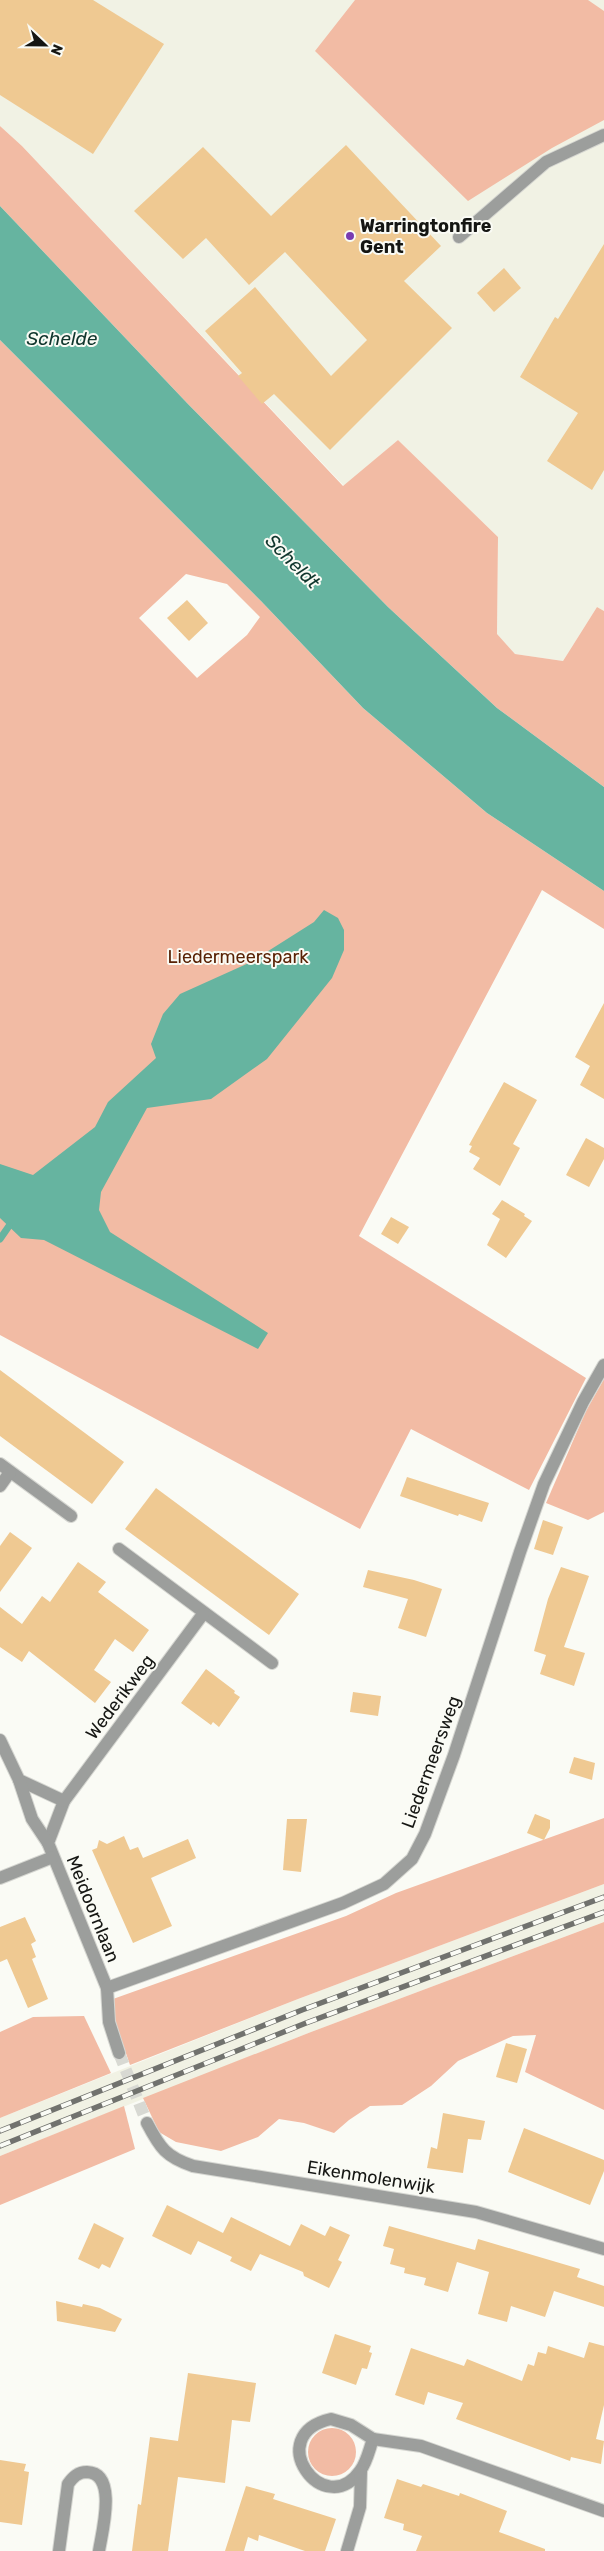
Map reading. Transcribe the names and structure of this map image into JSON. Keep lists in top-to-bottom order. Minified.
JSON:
{"streets":{"street":["Wederikweg","Liedermeersweg","Meidoornlaan","Eikenmolenwijk"]},"crossings":[["Wederikweg","Meidoornlaan"],["Liedermeersweg","Meidoornlaan"]],"water":["Schelde","Scheldt"],"parks":["Liedermeerspark"],"places":["Warringtonfire Gent"],"north":"right"}
